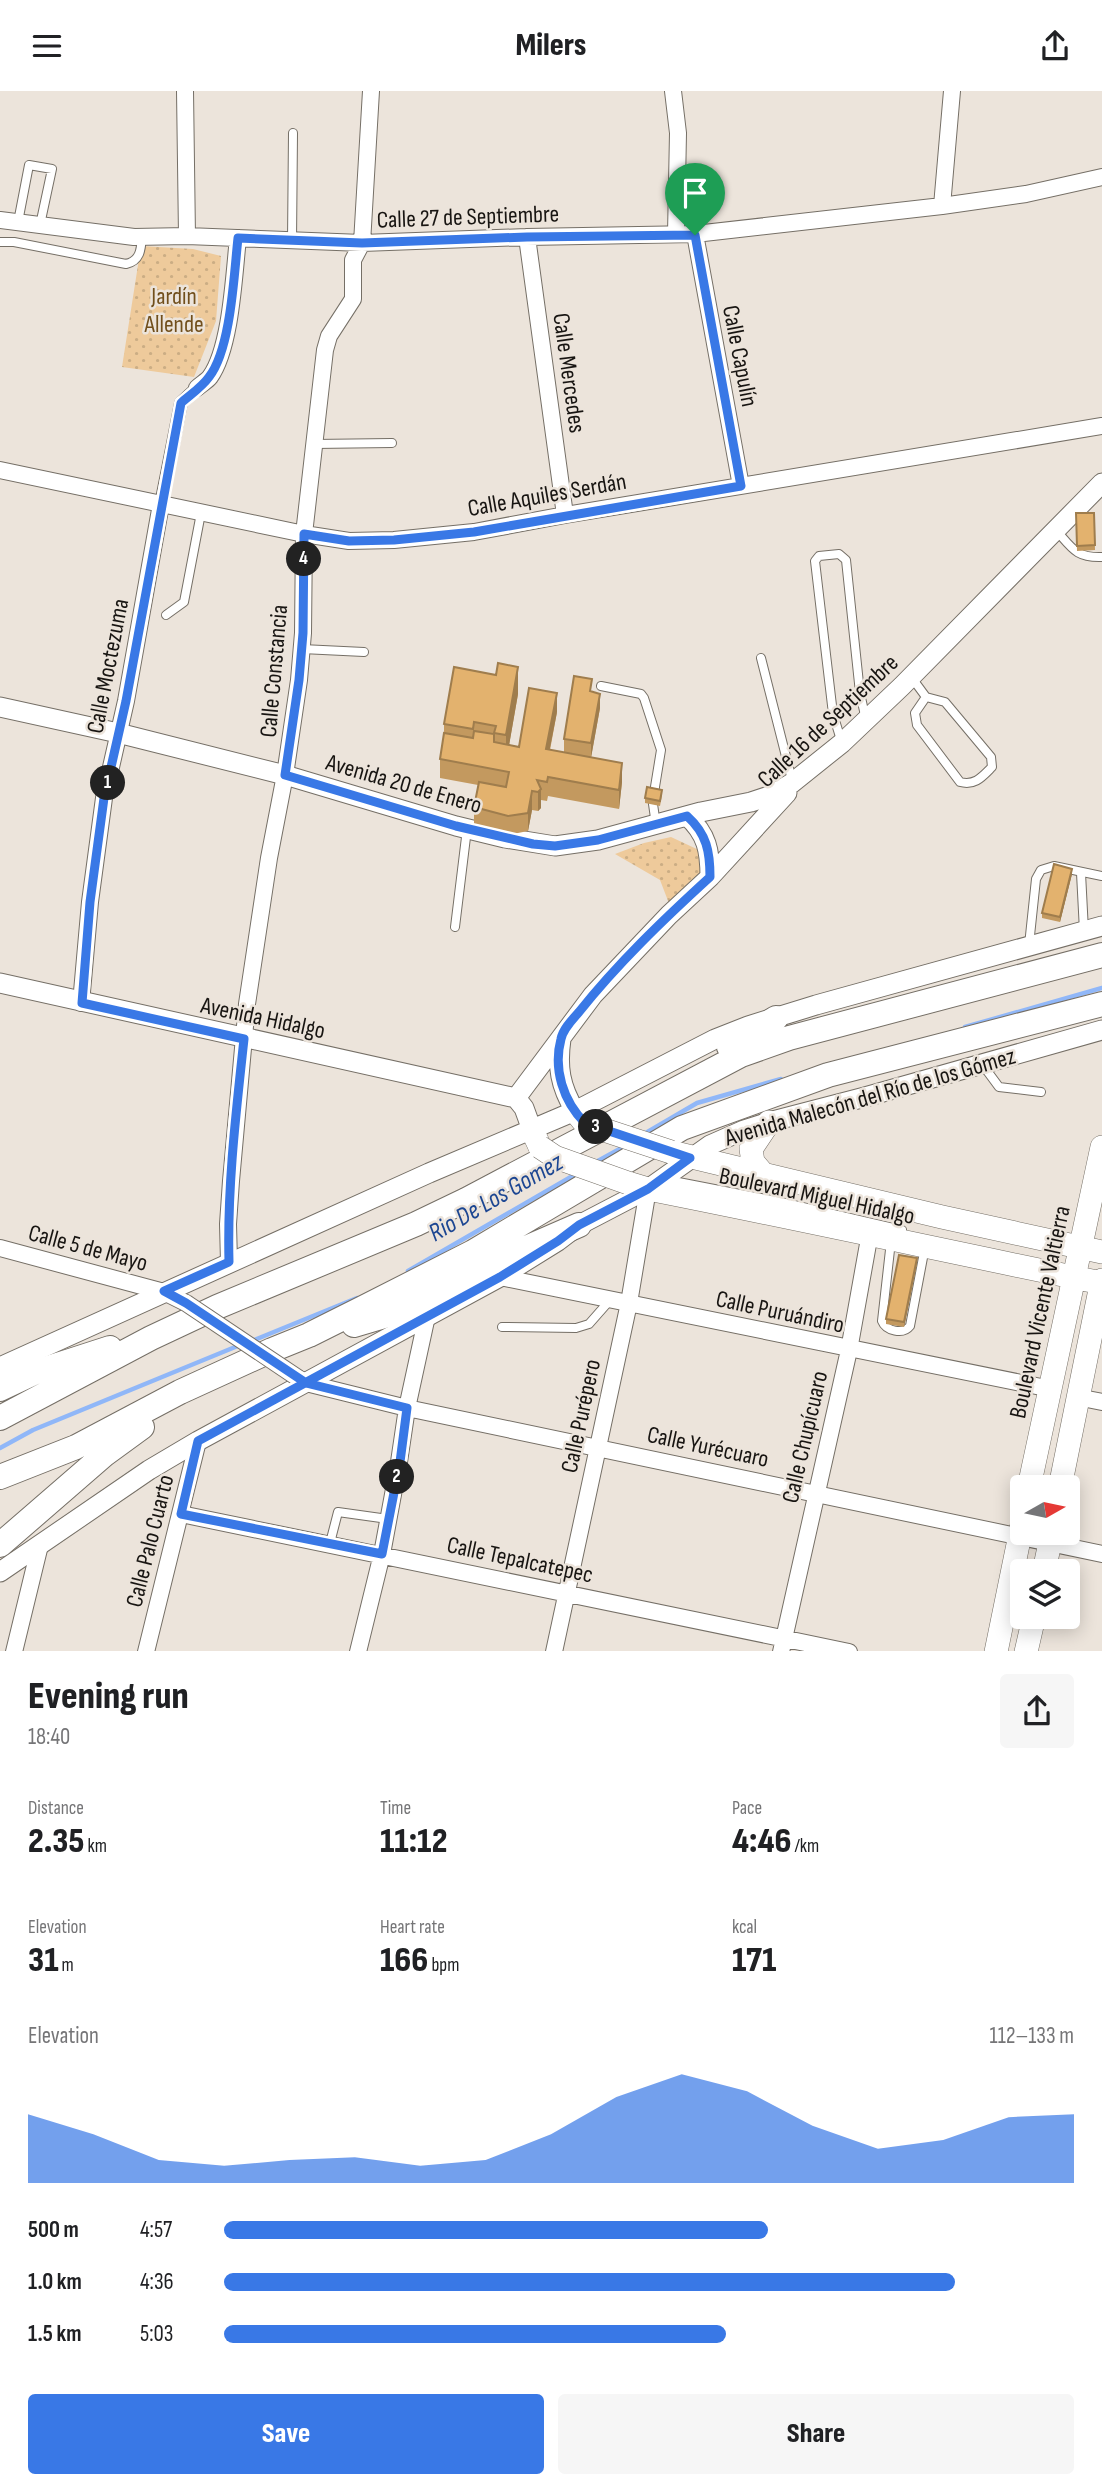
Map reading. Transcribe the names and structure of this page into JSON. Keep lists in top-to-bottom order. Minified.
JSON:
{"streets":{"main road":["Avenida Malecón del Río de los Gómez","Boulevard Miguel Hidalgo","Boulevard Vicente Valtierra"],"street":["Calle 27 de Septiembre","Calle Capulín","Calle Mercedes","Calle Aquiles Serdán","Calle Moctezuma","Calle Constancia","Calle 16 de Septiembre","Avenida 20 de Enero","Avenida Hidalgo","Calle 5 de Mayo","Calle Puruándiro","Calle Purépero","Calle Chupícuaro","Calle Yurécuaro","Calle Palo Cuarto","Calle Tepalcatepec"]},"crossings":[["Calle 27 de Septiembre","Calle Capulín"],["Calle 27 de Septiembre","Calle Mercedes"],["Calle 27 de Septiembre","Calle Constancia"],["Calle Capulín","Calle Aquiles Serdán"],["Calle Mercedes","Calle Aquiles Serdán"],["Calle Aquiles Serdán","Calle Moctezuma"],["Calle Aquiles Serdán","Calle Constancia"],["Calle Moctezuma","Avenida 20 de Enero"],["Calle Moctezuma","Avenida Hidalgo"],["Calle Constancia","Avenida 20 de Enero"],["Calle Constancia","Avenida Hidalgo"],["Calle 16 de Septiembre","Avenida 20 de Enero"],["Calle 16 de Septiembre","Avenida Hidalgo"],["Avenida Malecón del Río de los Gómez","Boulevard Miguel Hidalgo"],["Avenida Malecón del Río de los Gómez","Calle 5 de Mayo"],["Avenida Malecón del Río de los Gómez","Calle Puruándiro"],["Avenida Malecón del Río de los Gómez","Calle Purépero"],["Avenida Malecón del Río de los Gómez","Calle Yurécuaro"],["Avenida Malecón del Río de los Gómez","Calle Palo Cuarto"],["Boulevard Miguel Hidalgo","Boulevard Vicente Valtierra"],["Boulevard Miguel Hidalgo","Calle Purépero"],["Boulevard Miguel Hidalgo","Calle Chupícuaro"],["Calle 5 de Mayo","Calle Yurécuaro"],["Calle Puruándiro","Boulevard Vicente Valtierra"],["Calle Puruándiro","Calle Purépero"],["Calle Puruándiro","Calle Chupícuaro"],["Calle Purépero","Calle Yurécuaro"],["Calle Purépero","Calle Tepalcatepec"],["Calle Chupícuaro","Calle Yurécuaro"],["Calle Chupícuaro","Calle Tepalcatepec"],["Calle Palo Cuarto","Calle Tepalcatepec"]],"water":["Rio De Los Gomez"],"parks":["Jardín Allende"],"north":"right","page":{"header":"Milers","pins":["4","1","3","2"],"heading":["Evening run","18:40"],"stats":[["Distance","2.35 km"],["Time","11:12"],["Pace","4:46 /km"],["Elevation","31 m"],["Heart rate","166 bpm"],["kcal","171"]],"chart":["Elevation","112–133 m"],"list":[{"name":"500 m","note":"4:57"},{"name":"1.0 km","note":"4:36"},{"name":"1.5 km","note":"5:03"}],"buttons":["Save","Share"]}}
